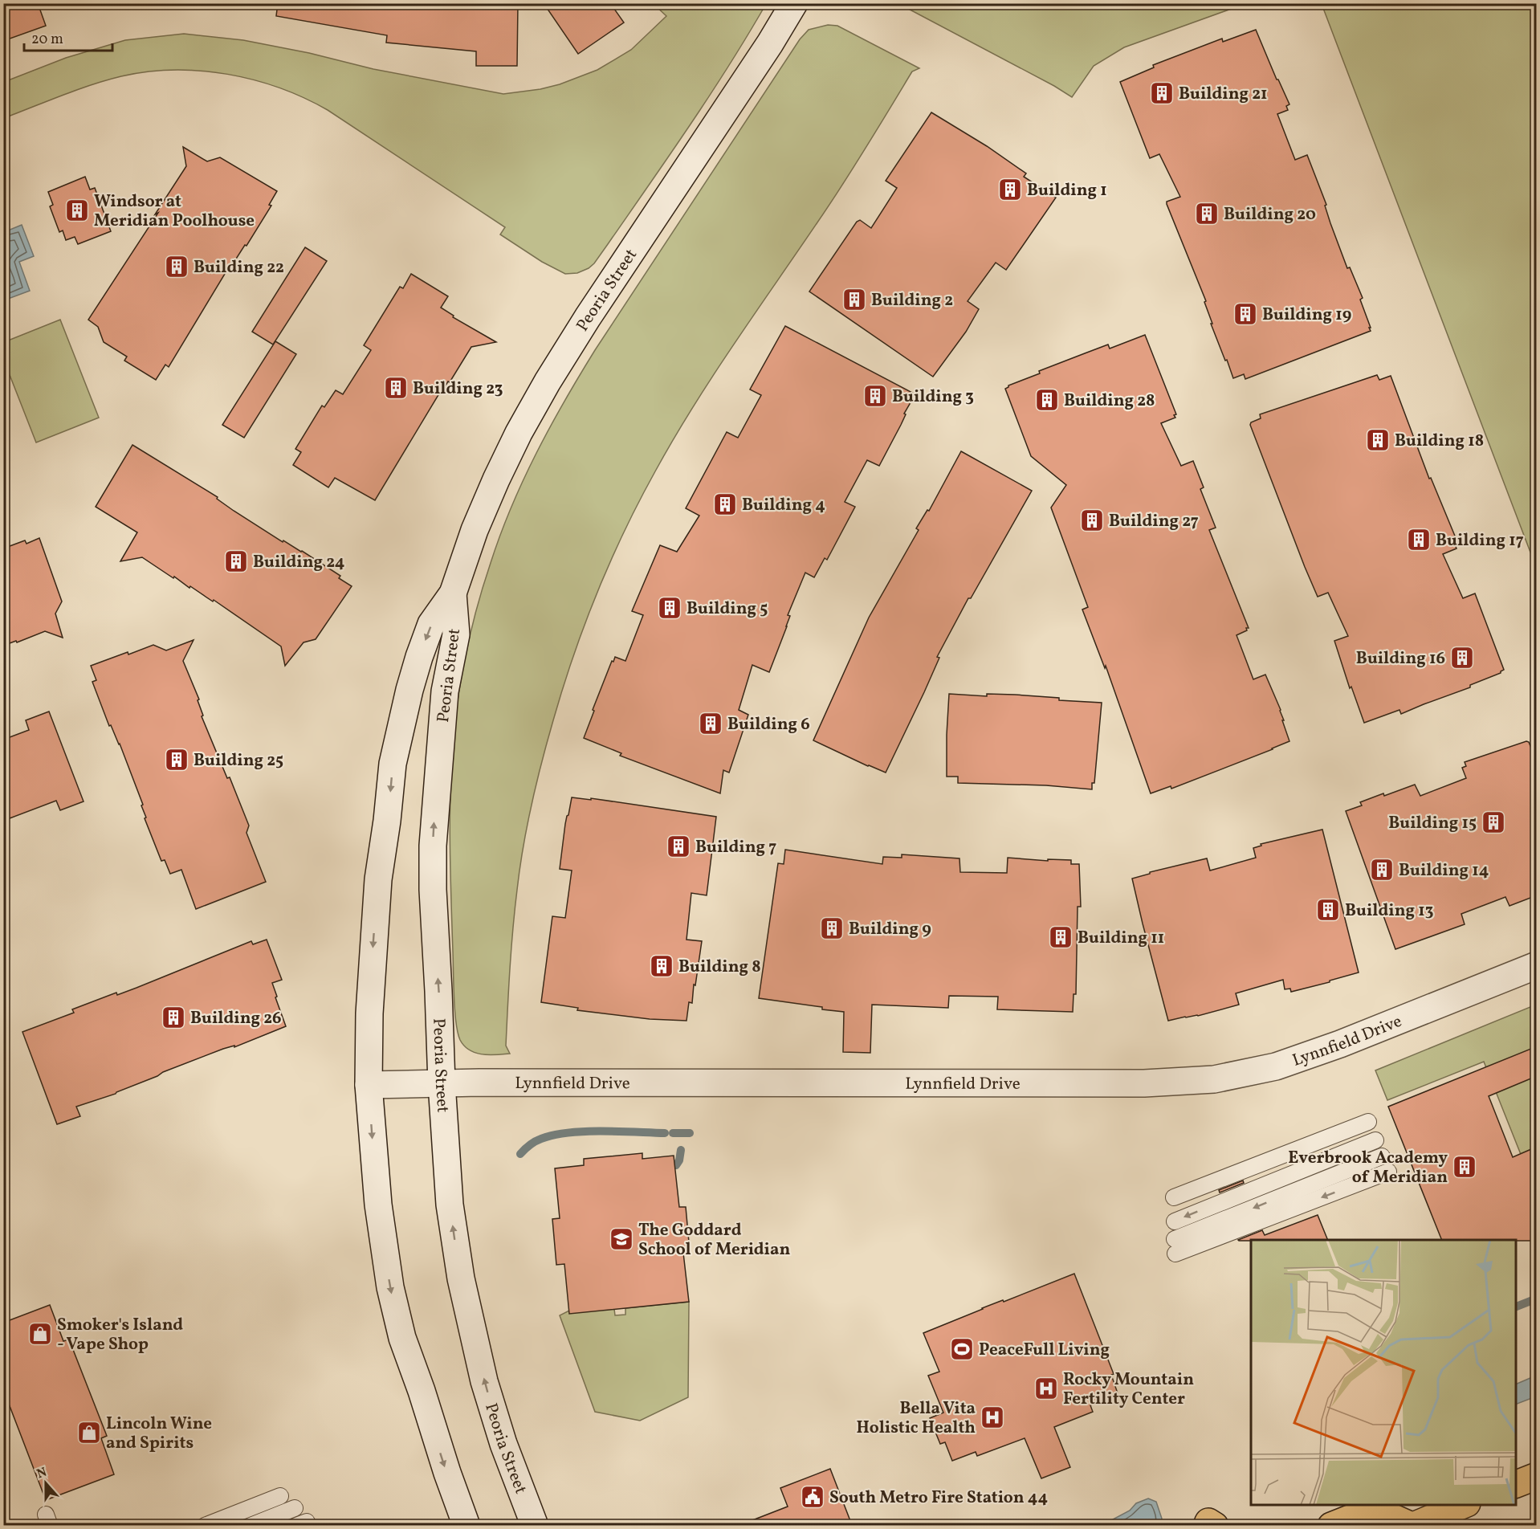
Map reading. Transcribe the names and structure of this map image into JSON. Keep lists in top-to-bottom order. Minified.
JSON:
{"streets":{"main road":["Peoria Street","Lynnfield Drive"]},"crossings":[["Peoria Street","Lynnfield Drive"]],"places":{"building":["Building 21","Building 1","Windsor at Meridian Poolhouse","Building 20","Building 22","Building 2","Building 19","Building 23","Building 3","Building 28","Building 18","Building 4","Building 27","Building 17","Building 24","Building 5","Building 16","Building 6","Building 25","Building 15","Building 7","Building 14","Building 13","Building 9","Building 11","Building 8","Building 26","Everbrook Academy of Meridian"],"school or university":["The Goddard School of Meridian"],"shop":["Smoker's Island - Vape Shop","Lincoln Wine and Spirits"],"sports":["PeaceFull Living"],"hospital":["Rocky Mountain Fertility Center","Bella Vita Holistic Health"],"public building":["South Metro Fire Station 44"]},"scale_bar":"20 m","north":"top"}
